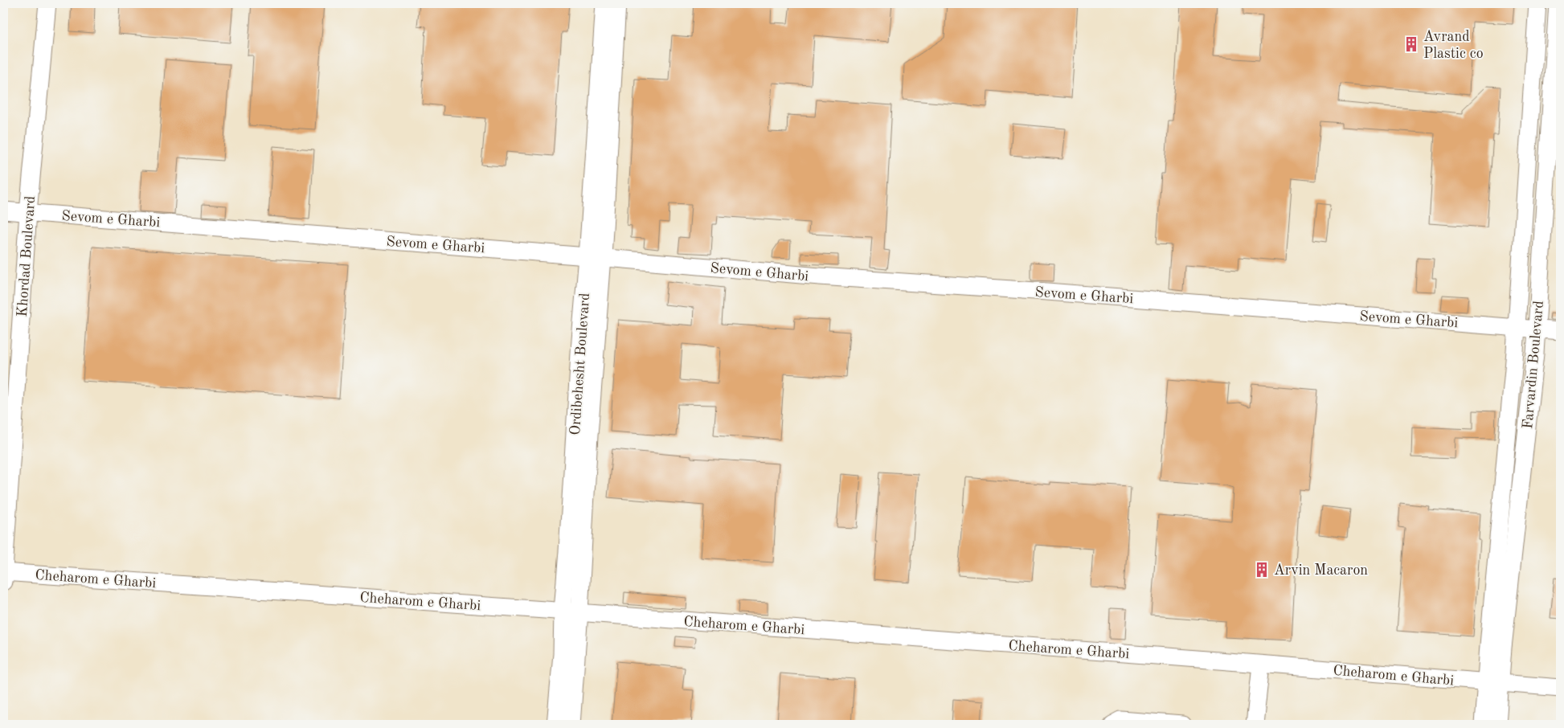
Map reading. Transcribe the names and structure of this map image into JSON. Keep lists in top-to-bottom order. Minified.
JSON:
{"streets":{"street":["Sevom e Gharbi","Khordad Boulevard","Ordibehesht Boulevard","Farvardin Boulevard","Cheharom e Gharbi"]},"crossings":[["Sevom e Gharbi","Khordad Boulevard"],["Sevom e Gharbi","Ordibehesht Boulevard"],["Sevom e Gharbi","Farvardin Boulevard"],["Khordad Boulevard","Cheharom e Gharbi"],["Ordibehesht Boulevard","Cheharom e Gharbi"],["Farvardin Boulevard","Cheharom e Gharbi"]],"places":{"building":["Avrand Plastic co","Arvin Macaron"]}}
